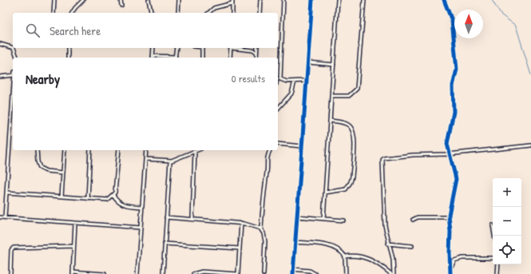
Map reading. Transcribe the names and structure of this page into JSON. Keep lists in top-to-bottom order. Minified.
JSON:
{"north":"top","page":{"search":"Search here","heading":["Nearby","0 results"],"map_buttons":["+","−"]}}
